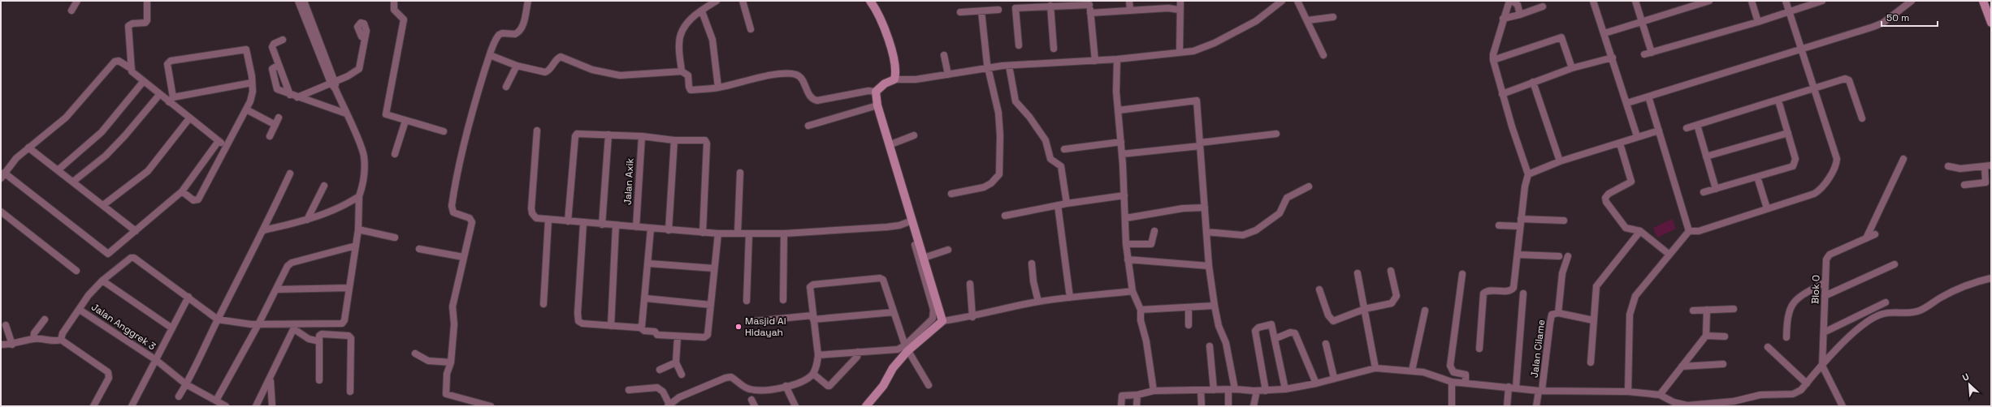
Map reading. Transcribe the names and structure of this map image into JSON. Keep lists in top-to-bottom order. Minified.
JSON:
{"streets":{"street":["Jalan Axik","Blok O","Jalan Anggrek 3","Jalan Cilame"]},"places":["Masjid Al Hidayah"],"scale_bar":"50 m","north":"top left"}
